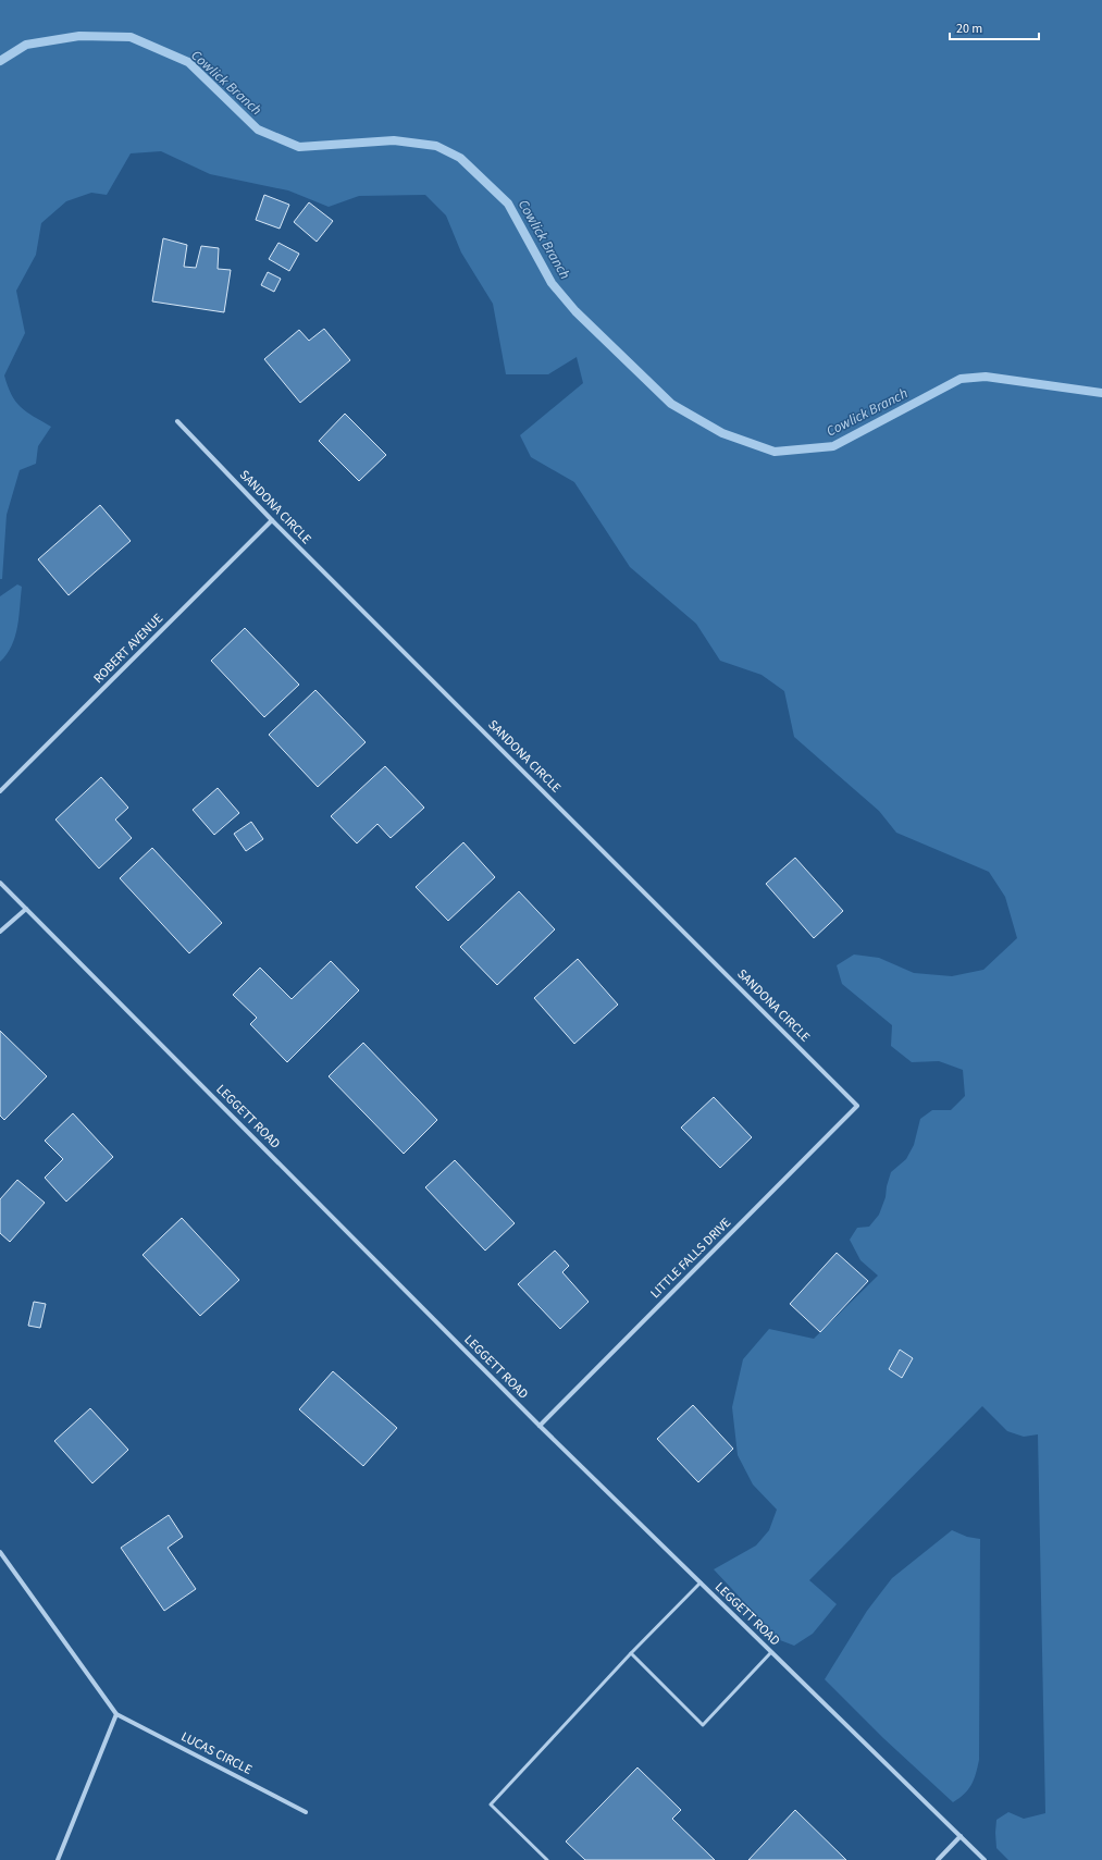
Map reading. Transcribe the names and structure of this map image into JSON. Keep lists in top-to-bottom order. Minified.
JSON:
{"streets":{"street":["SANDONA CIRCLE","ROBERT AVENUE","LEGGETT ROAD","LITTLE FALLS DRIVE","LUCAS CIRCLE"]},"crossings":[["SANDONA CIRCLE","ROBERT AVENUE"],["SANDONA CIRCLE","LITTLE FALLS DRIVE"],["LEGGETT ROAD","LITTLE FALLS DRIVE"]],"water":["Cowlick Branch"],"scale_bar":"20 m"}
